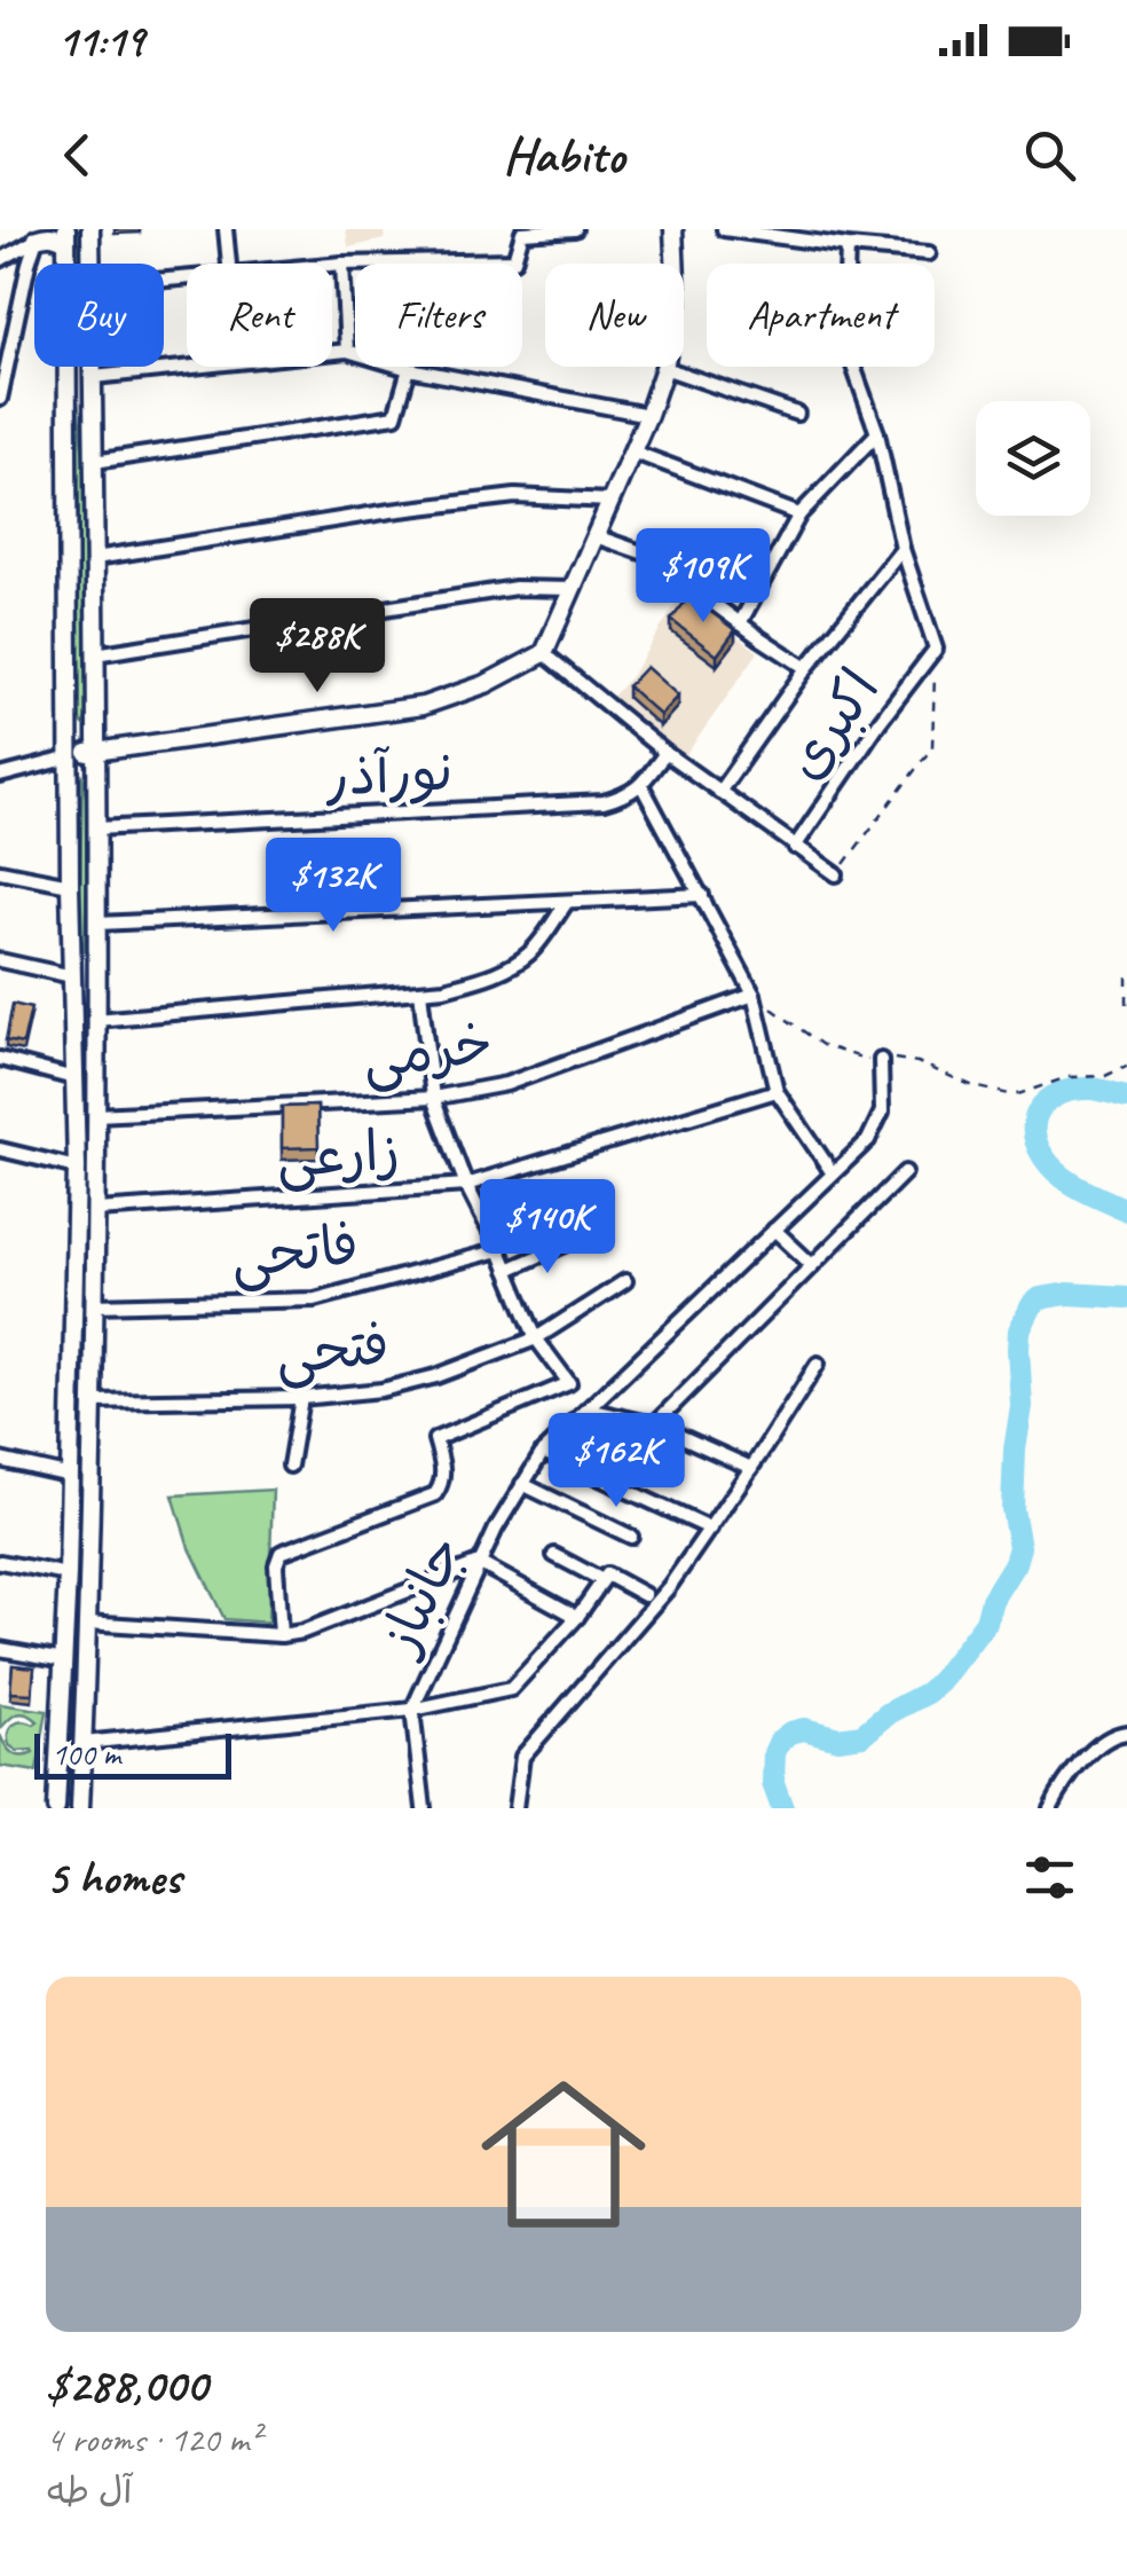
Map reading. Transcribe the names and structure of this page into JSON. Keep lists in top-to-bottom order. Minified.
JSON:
{"streets":{"street":["اکبری","نورآذر","خرمی","زارعی","فاتحی","فتحی","جانباز"]},"scale_bar":"100 m","page":{"status":"11:19","header":"Habito","chip":["Buy","Rent","Filters","New","Apartment"],"price":["$109K","$288K","$132K","$140K","$162K"],"scale":"100 m","heading":"5 homes","list":[{"name":"$288,000","note":"4 rooms · 120 m² · آل طه"}]}}
